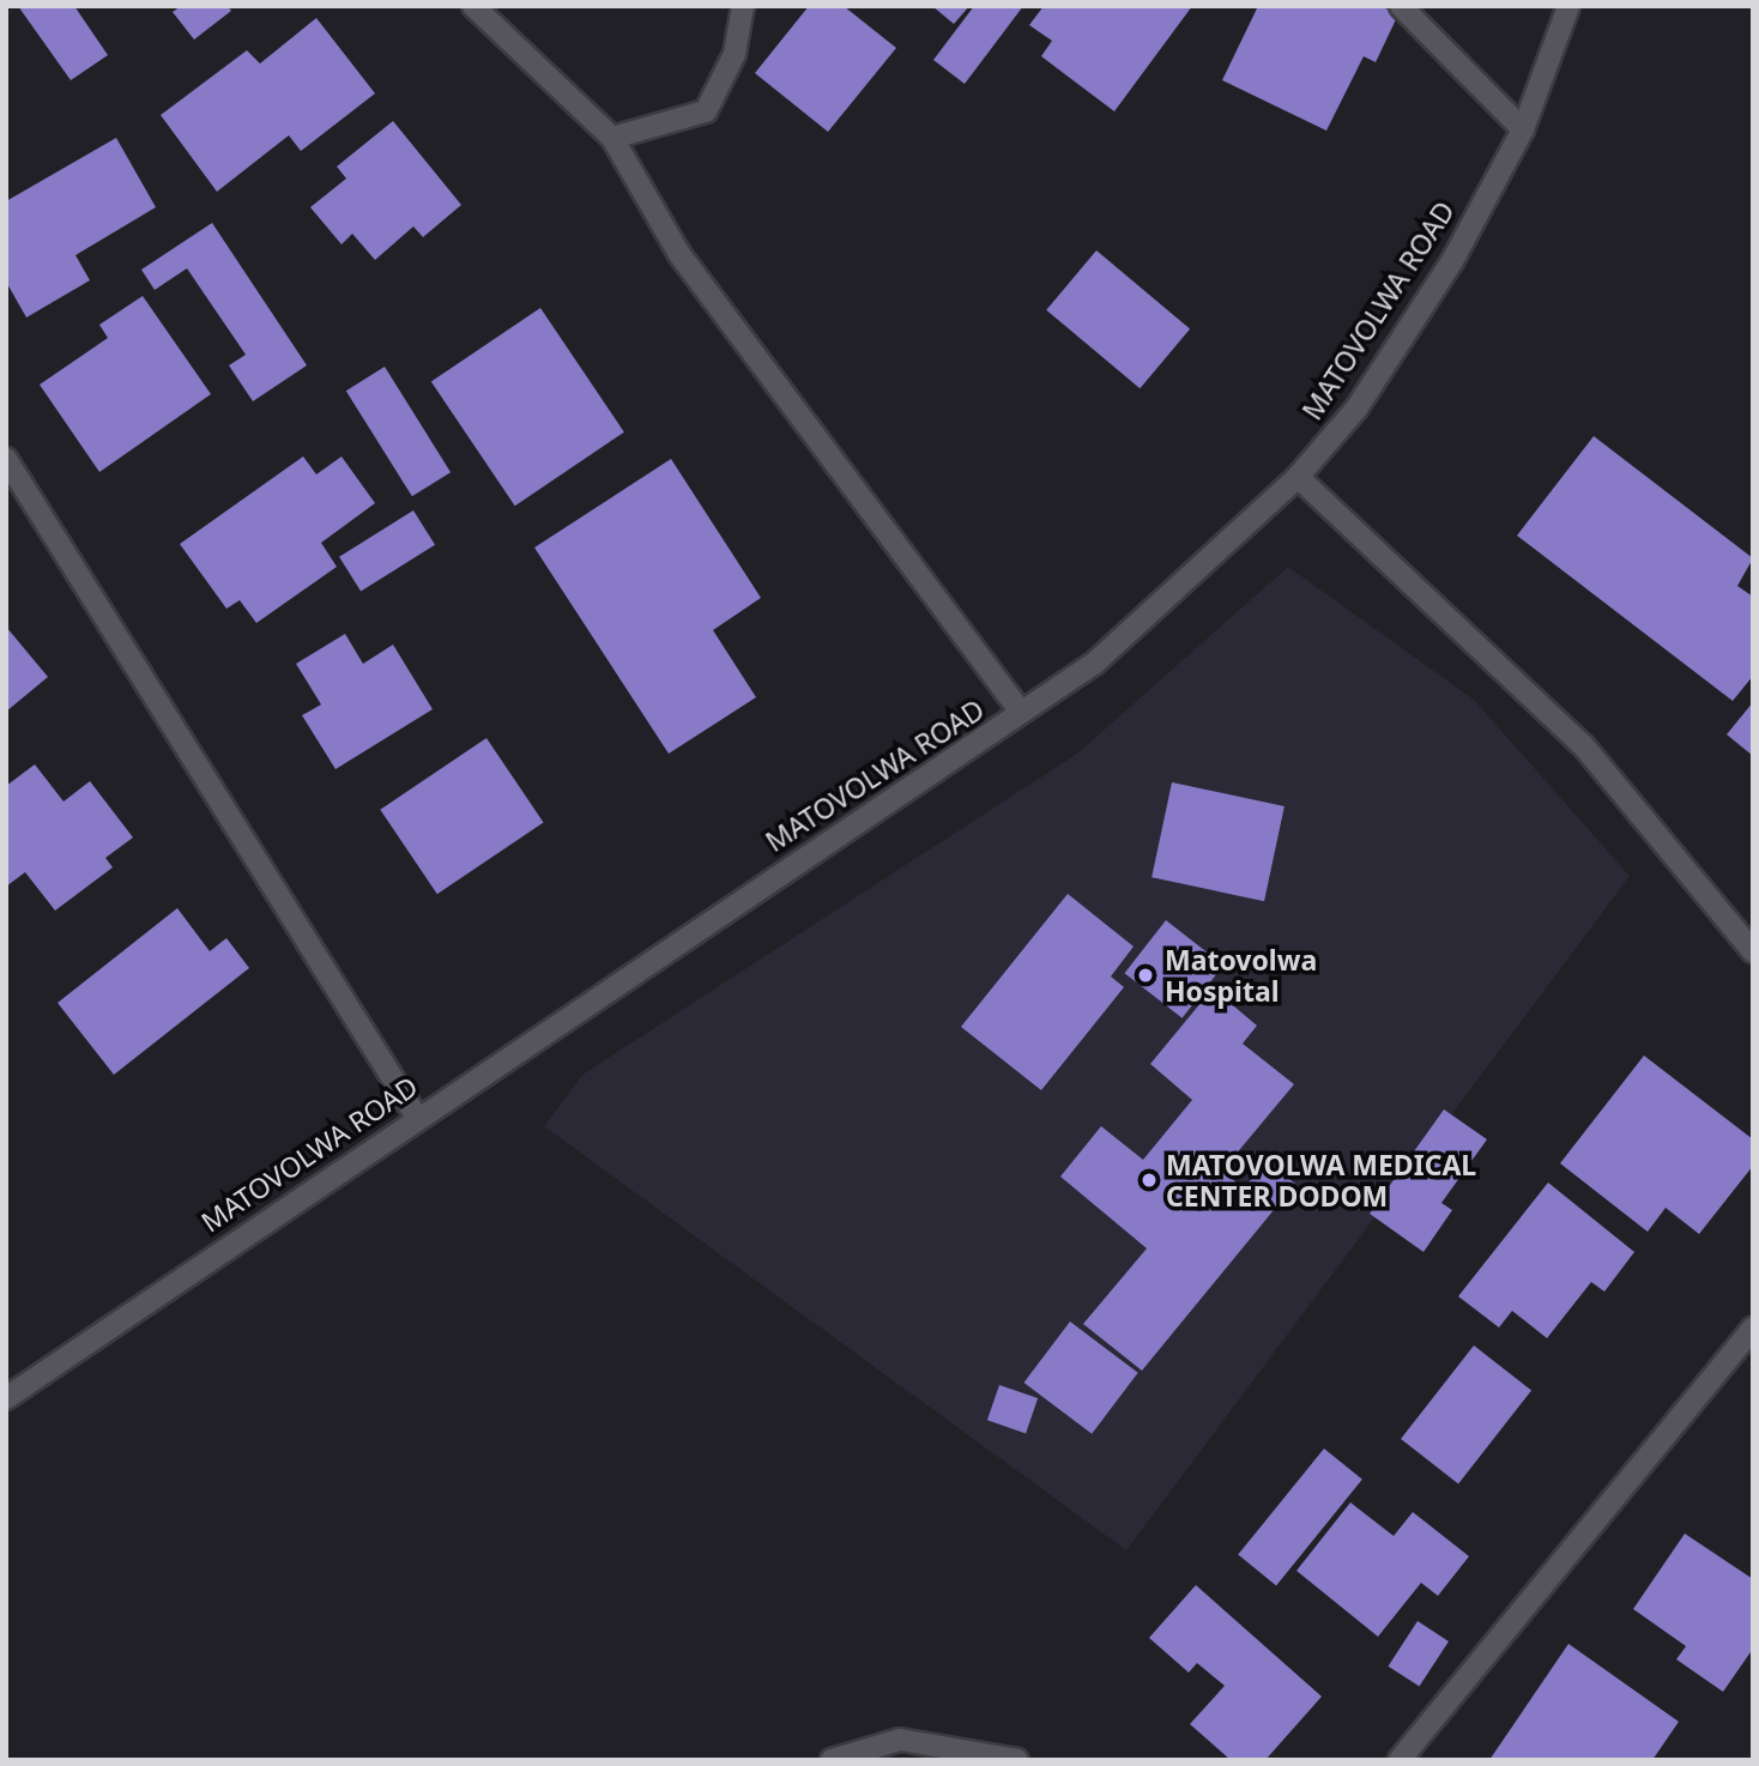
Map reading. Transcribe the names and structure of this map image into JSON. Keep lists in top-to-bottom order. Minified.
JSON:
{"streets":{"street":["MATOVOLWA ROAD"]},"places":["Matovolwa Hospital","MATOVOLWA MEDICAL CENTER DODOM"]}
